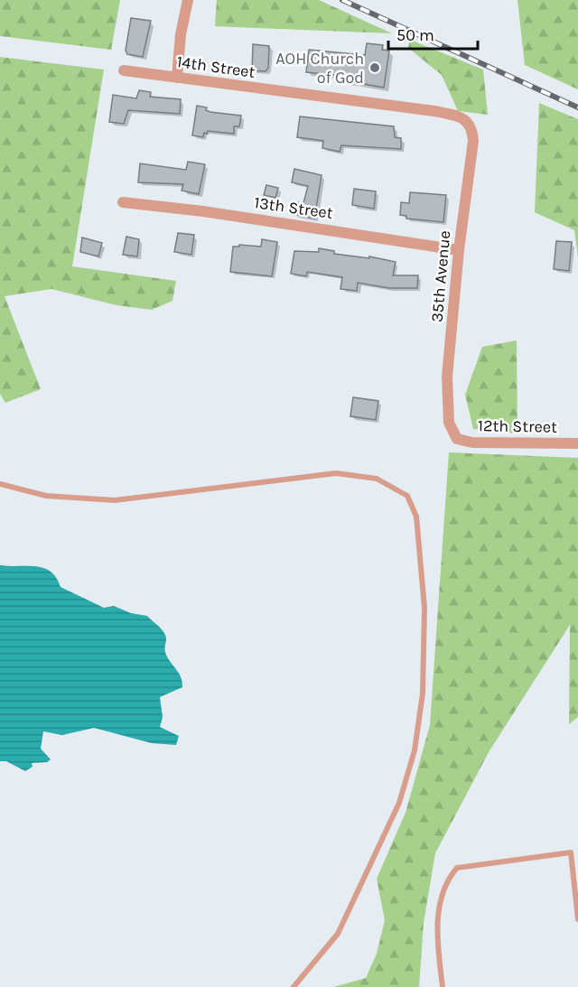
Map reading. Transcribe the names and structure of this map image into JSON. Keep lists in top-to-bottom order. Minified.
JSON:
{"streets":{"street":["14th Street","13th Street","35th Avenue","12th Street"]},"crossings":[["14th Street","35th Avenue"],["13th Street","35th Avenue"],["35th Avenue","12th Street"]],"places":["AOH Church of God"],"scale_bar":"50 m"}
